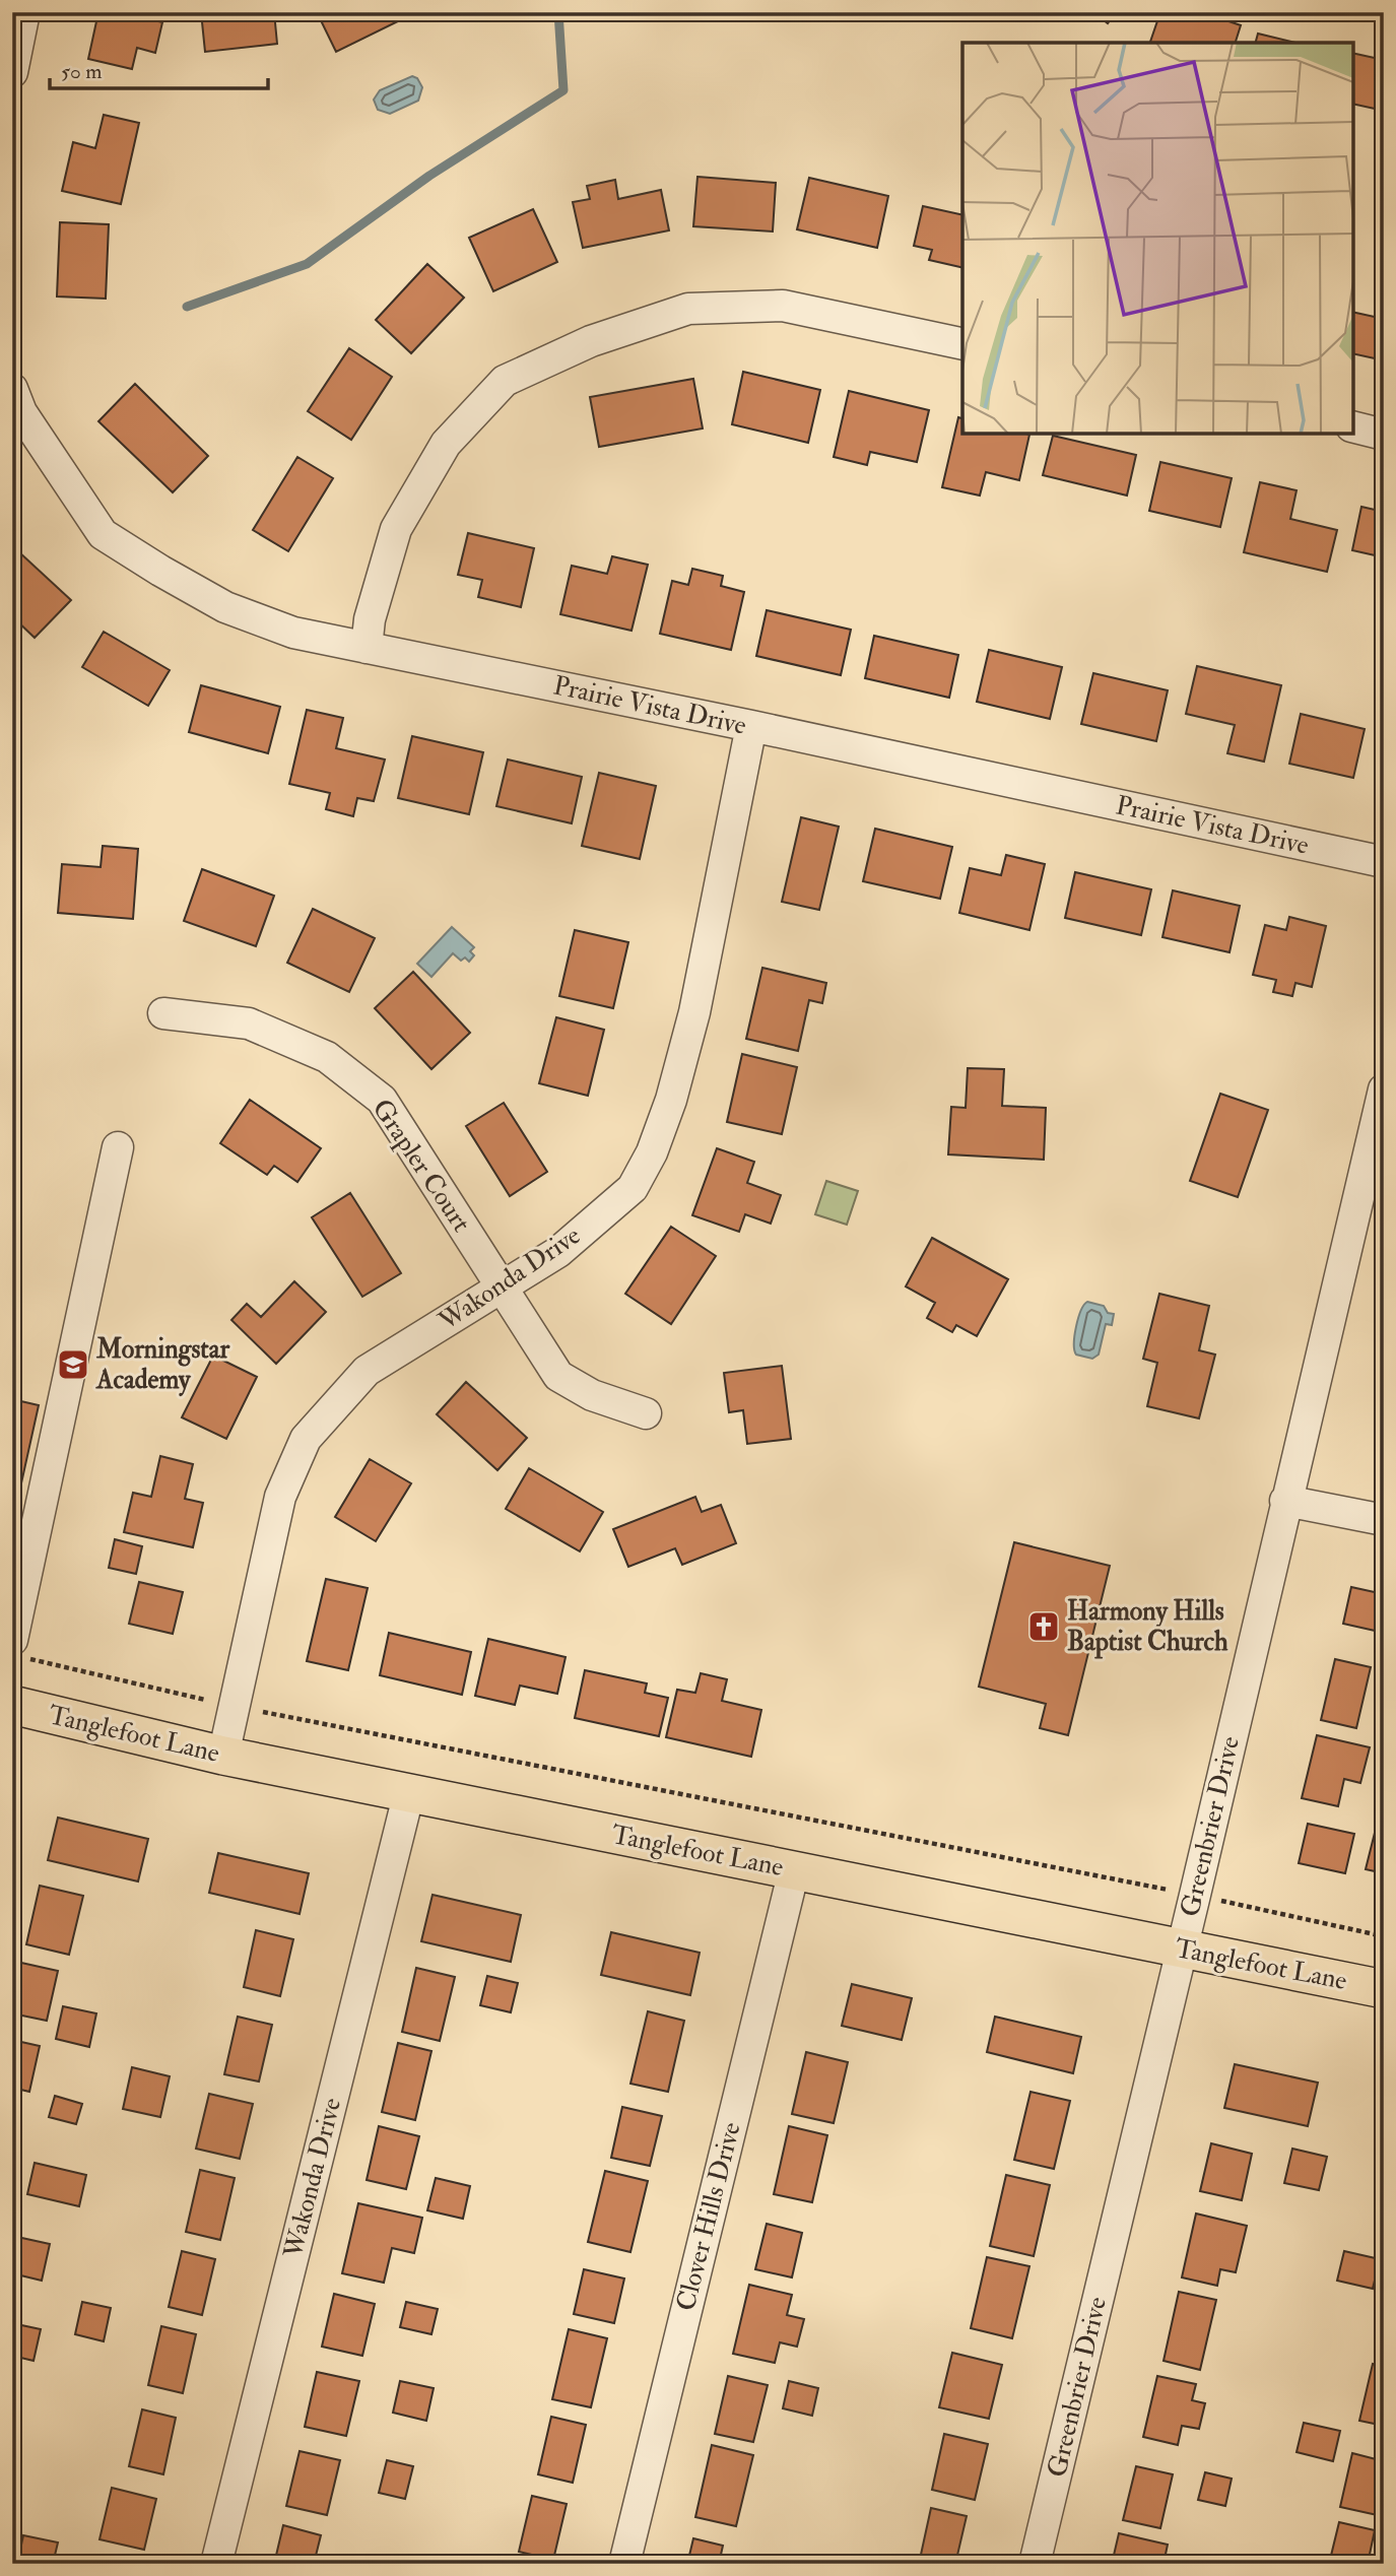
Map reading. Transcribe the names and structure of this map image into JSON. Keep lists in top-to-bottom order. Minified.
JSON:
{"streets":{"main road":["Tanglefoot Lane"],"street":["Prairie Vista Drive","Grapler Court","Wakonda Drive","Greenbrier Drive","Clover Hills Drive"]},"crossings":[["Prairie Vista Drive","Wakonda Drive"],["Grapler Court","Wakonda Drive"],["Wakonda Drive","Tanglefoot Lane"],["Tanglefoot Lane","Greenbrier Drive"],["Tanglefoot Lane","Clover Hills Drive"]],"places":{"school or university":["Morningstar Academy"],"church":["Harmony Hills Baptist Church"]},"scale_bar":"50 m"}
